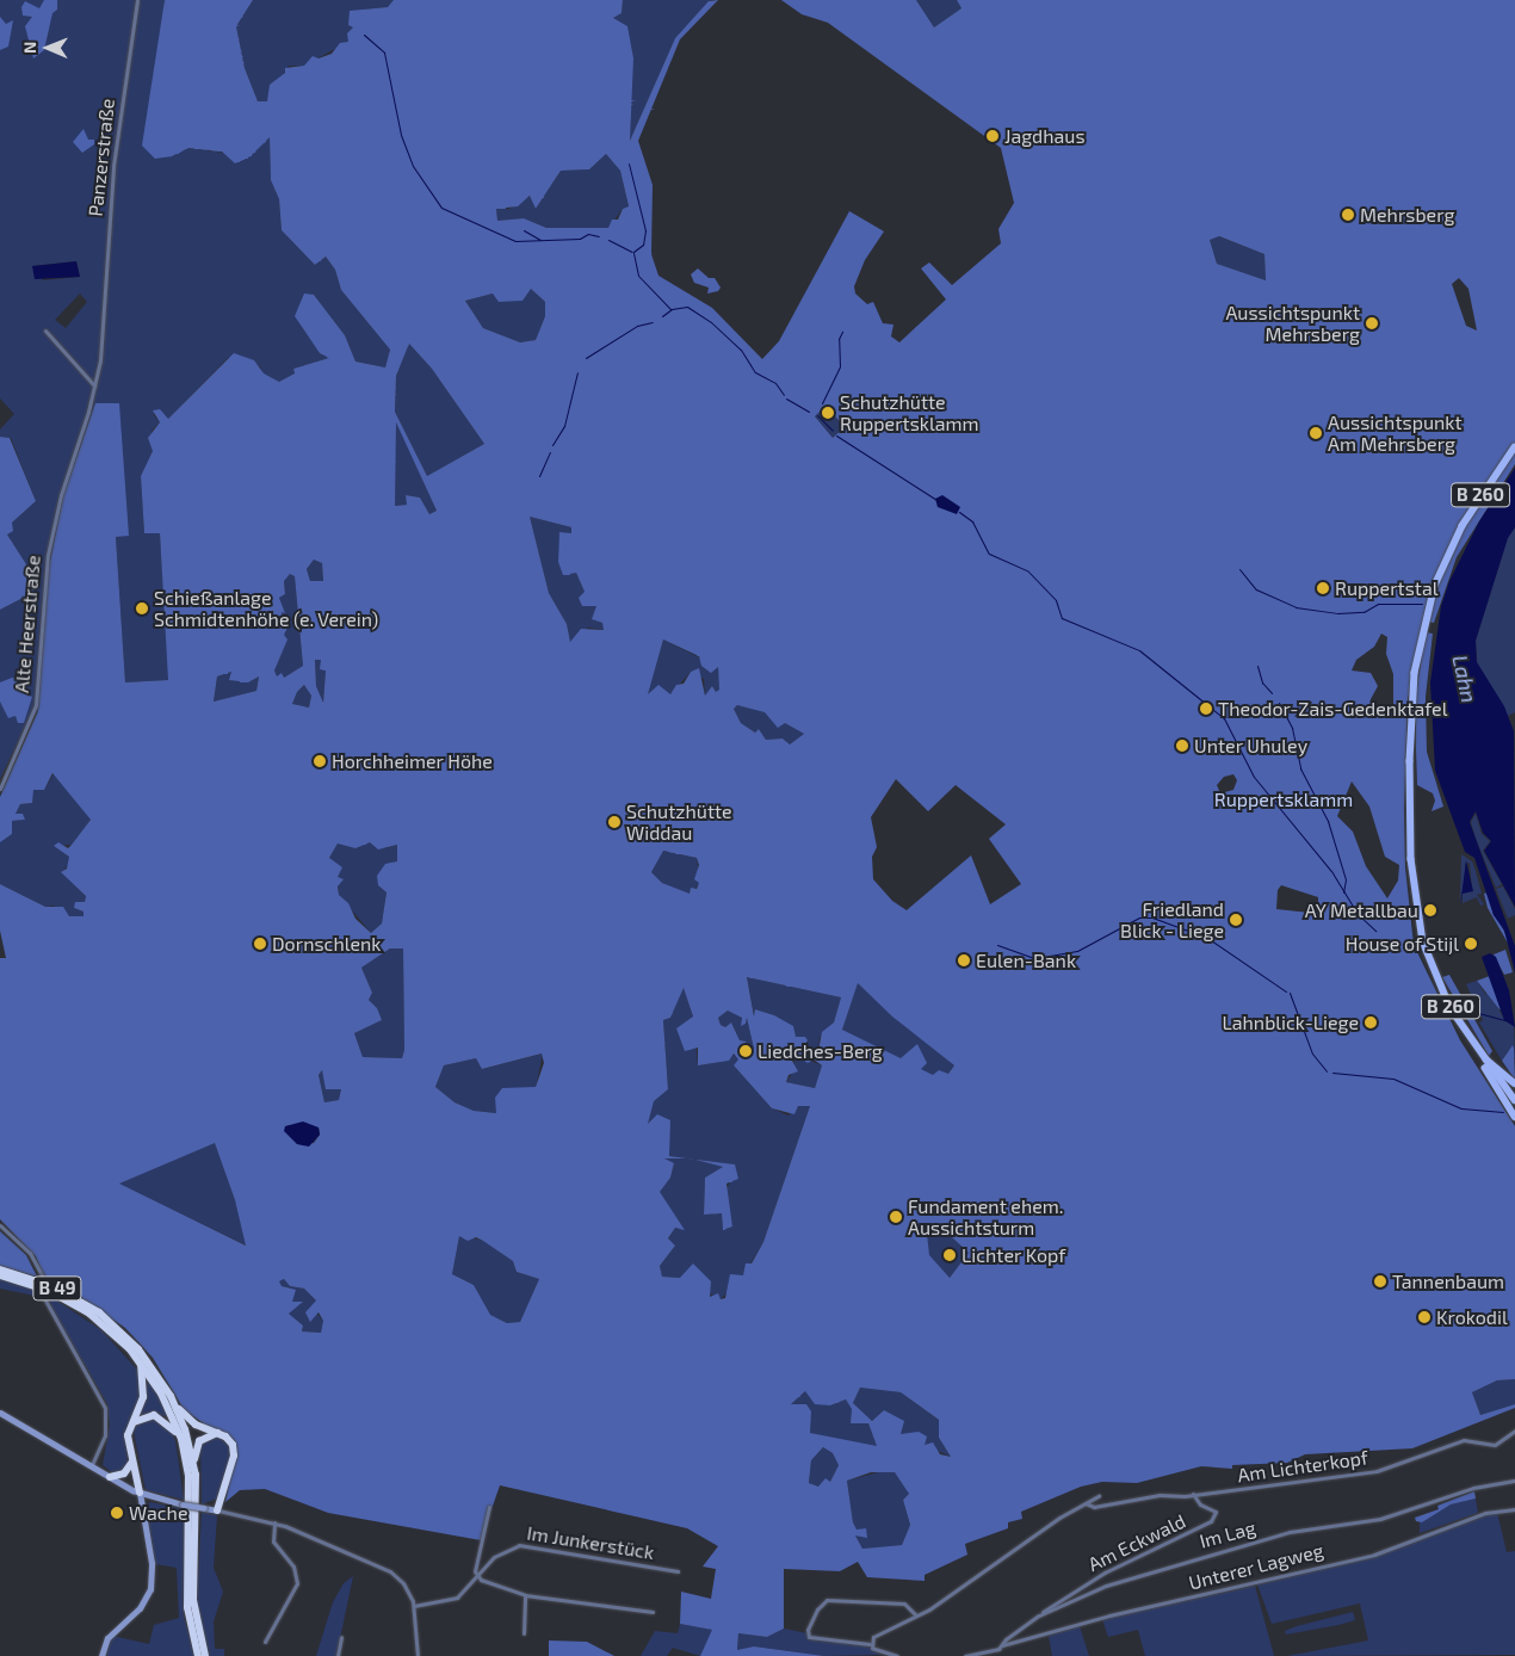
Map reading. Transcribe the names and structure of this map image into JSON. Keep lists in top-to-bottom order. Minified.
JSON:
{"streets":{"highway":["B 49"],"main road":["B 260"],"street":["Panzerstraße","Alte Heerstraße","Am Lichterkopf","Im Lag","Im Junkerstück","Am Eckwald","Unterer Lagweg"]},"crossings":[["Panzerstraße","Alte Heerstraße"],["Am Lichterkopf","Am Eckwald"],["Im Lag","Am Eckwald"],["Im Lag","Unterer Lagweg"]],"water":["Lahn"],"parks":["Ruppertsklamm"],"places":["Jagdhaus","Mehrsberg","Aussichtspunkt Mehrsberg","Schutzhütte Ruppertsklamm","Aussichtspunkt Am Mehrsberg","Ruppertstal","Schießanlage Schmidtenhöhe (e. Verein)","Theodor-Zais-Gedenktafel","Unter Uhuley","Horchheimer Höhe","Schutzhütte Widdau","AY Metallbau","Friedland Blick - Liege","Dornschlenk","House of Stijl","Eulen-Bank","Lahnblick-Liege","Liedches-Berg","Fundament ehem. Aussichtsturm","Lichter Kopf","Tannenbaum","Krokodil","Wache"],"north":"left"}
